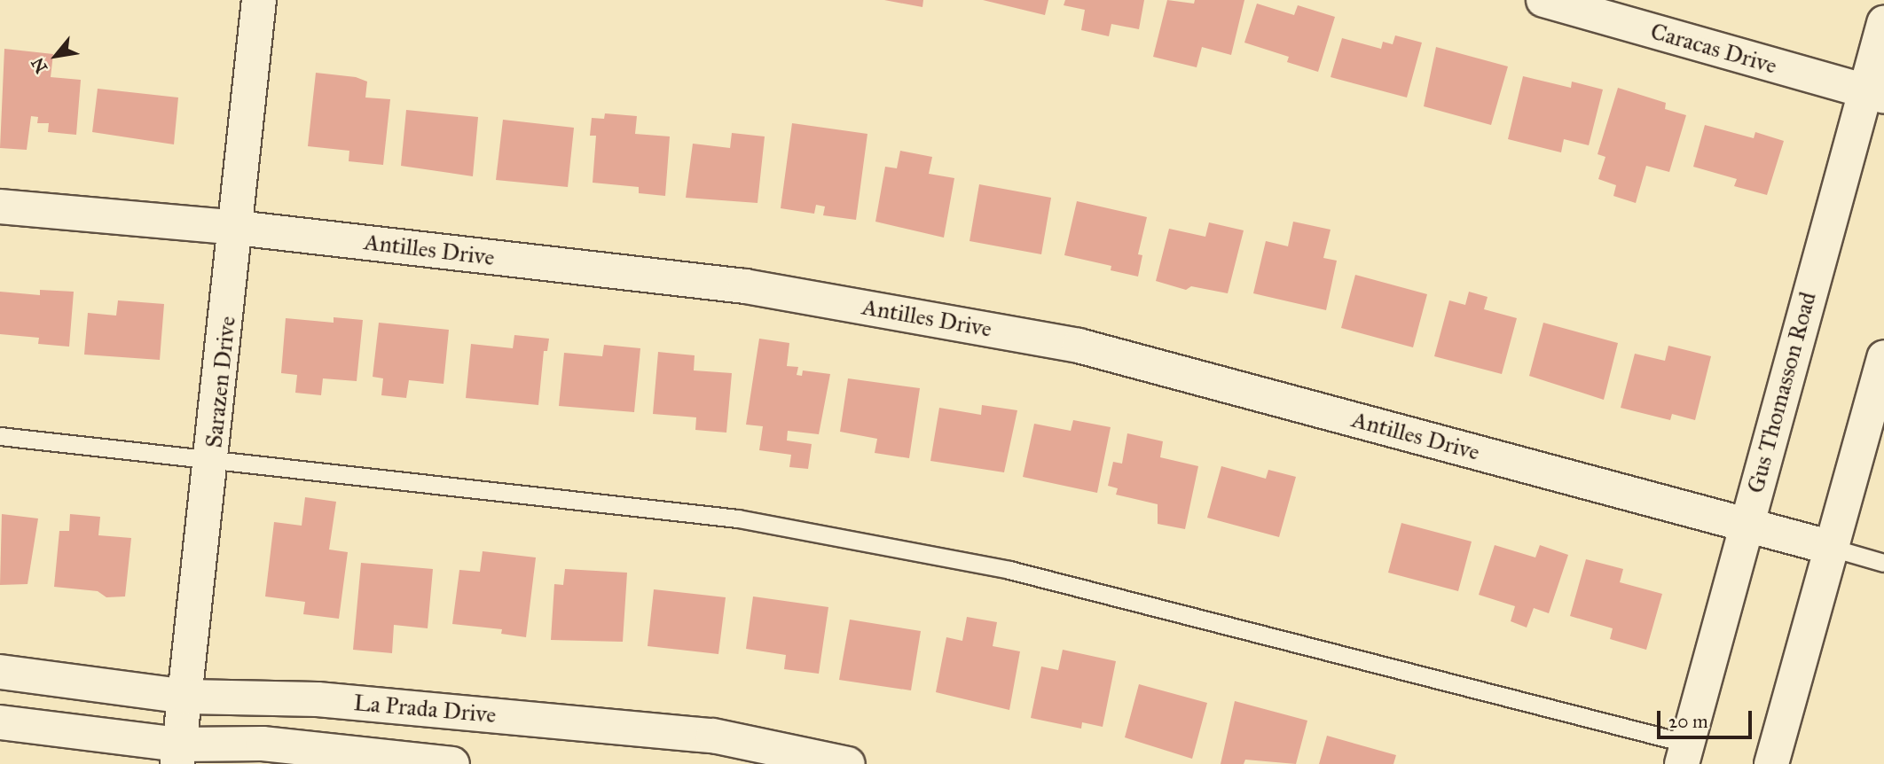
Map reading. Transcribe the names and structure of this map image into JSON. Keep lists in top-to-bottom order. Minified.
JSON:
{"streets":{"street":["Caracas Drive","Antilles Drive","Sarazen Drive","Gus Thomasson Road","La Prada Drive"]},"crossings":[["Caracas Drive","Gus Thomasson Road"],["Antilles Drive","Sarazen Drive"],["Antilles Drive","Gus Thomasson Road"],["Sarazen Drive","La Prada Drive"]],"scale_bar":"20 m","north":"bottom left"}
